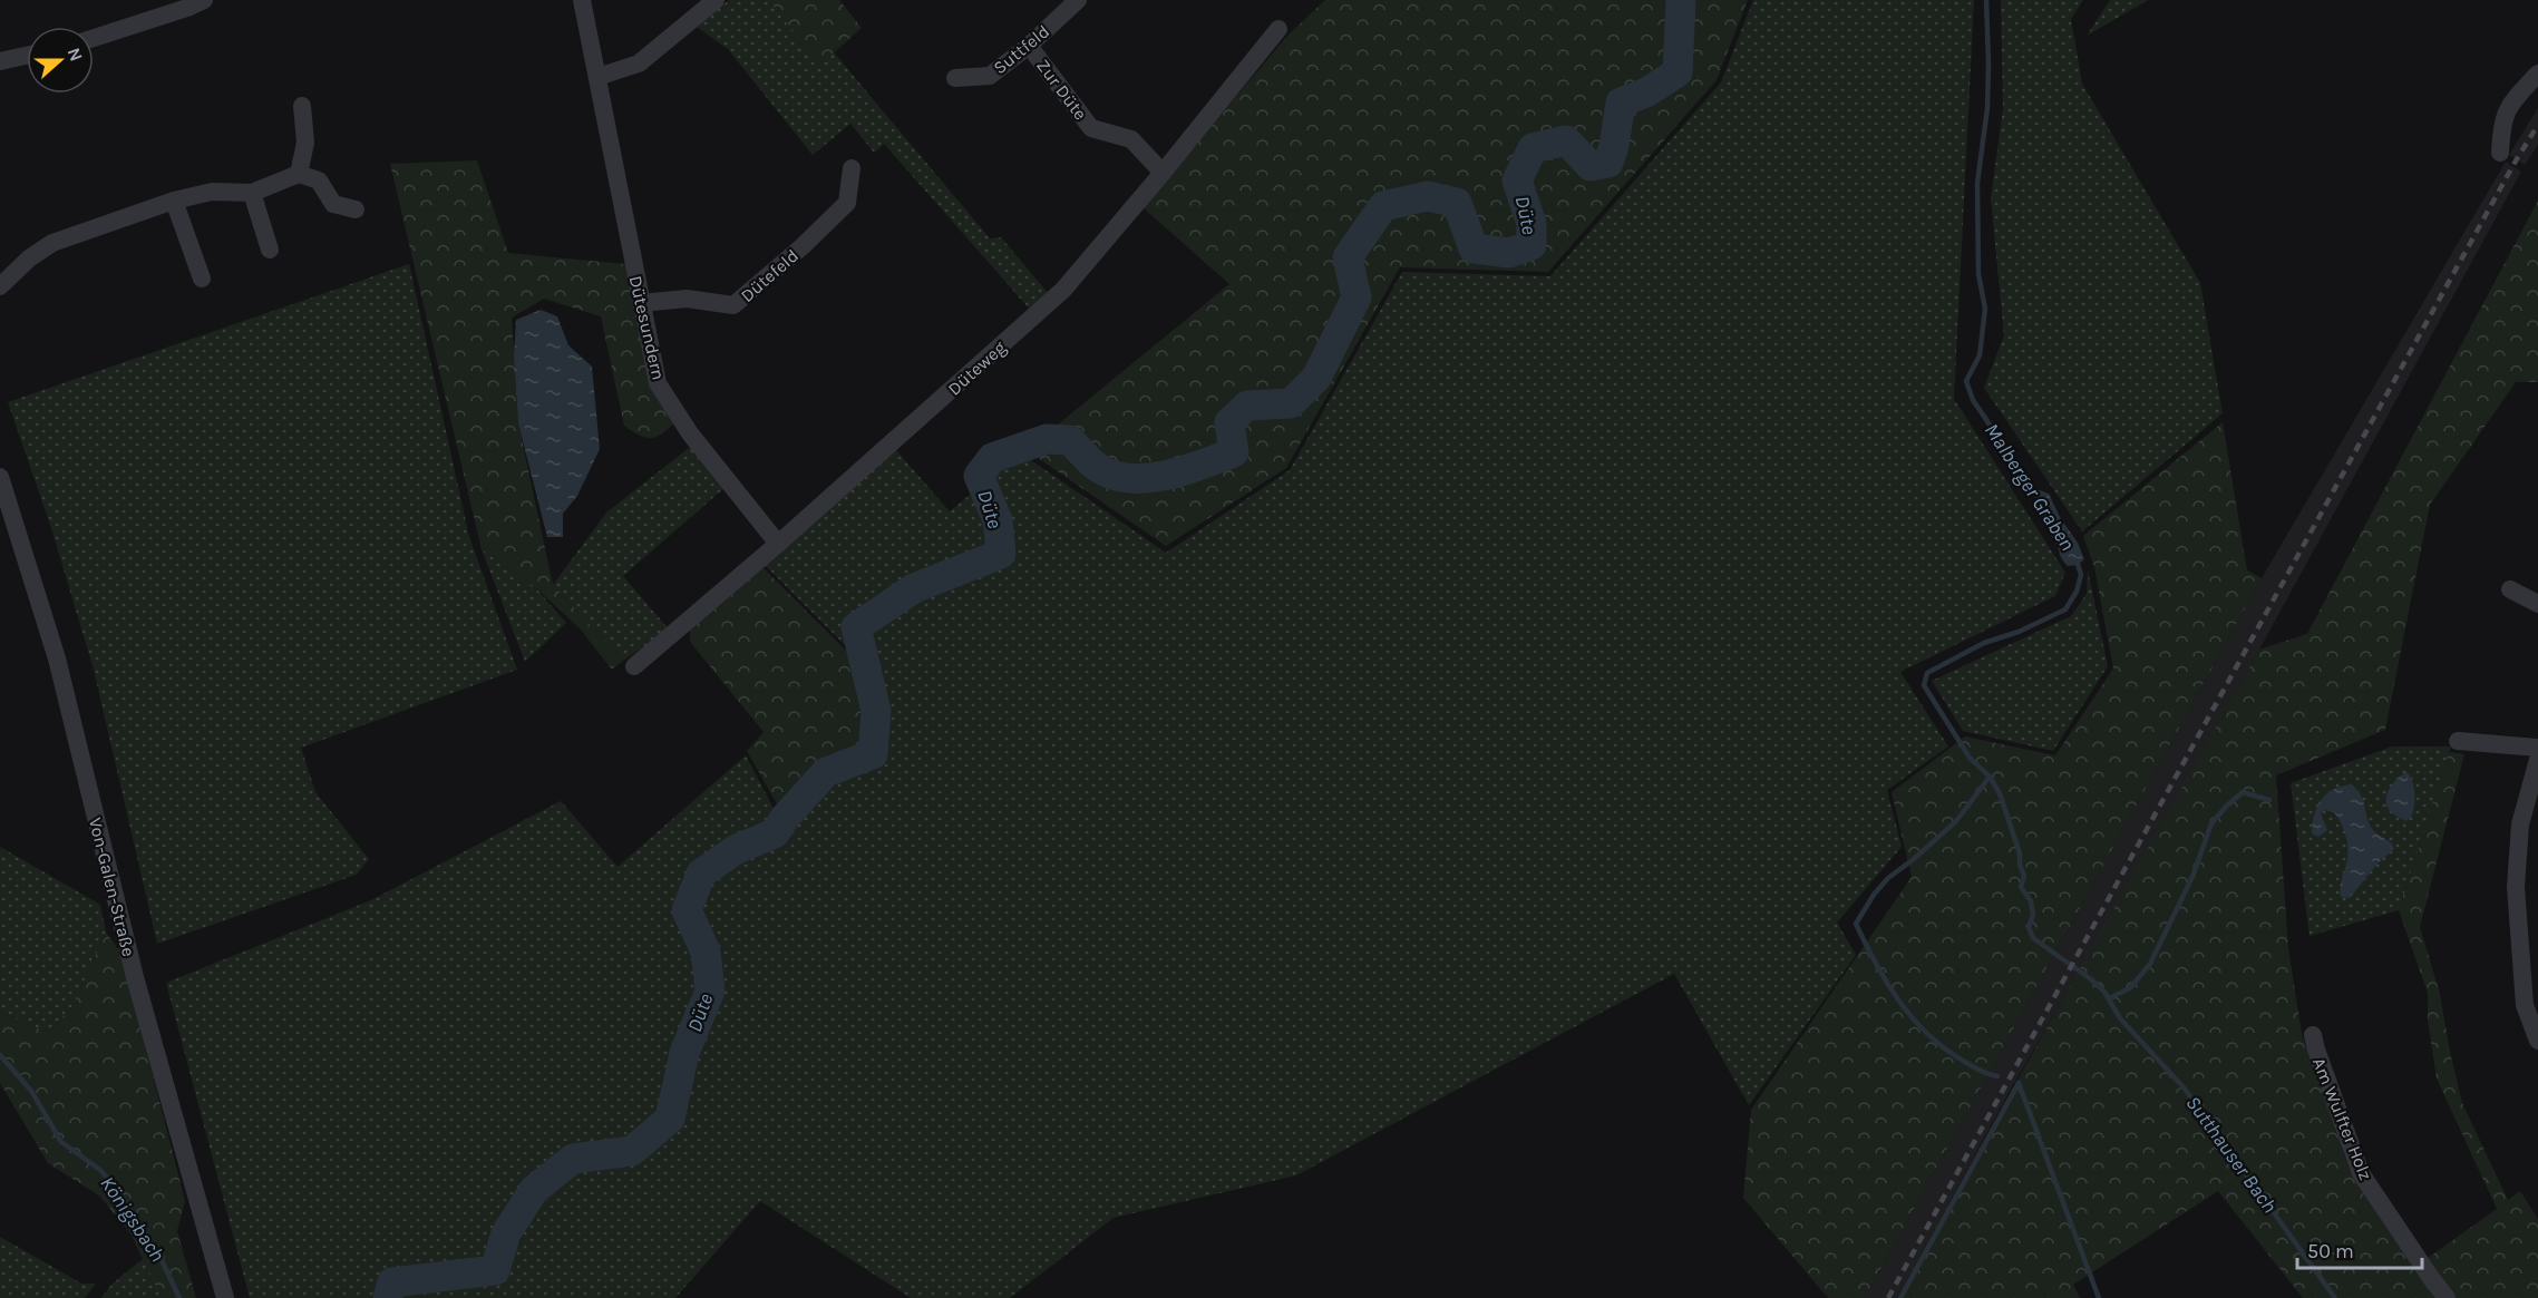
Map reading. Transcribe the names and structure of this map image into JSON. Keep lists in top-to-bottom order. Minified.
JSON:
{"streets":{"street":["Suttfeld","Zur Düte","Dütefeld","Dütesundern","Düteweg","Von-Galen-Straße","Am Wulfter Holz"]},"crossings":[["Suttfeld","Zur Düte"],["Zur Düte","Düteweg"],["Dütefeld","Dütesundern"],["Dütesundern","Düteweg"]],"water":["Düte","Malberger Graben","Sutthauser Bach","Königsbach"],"scale_bar":"50 m","north":"right"}
